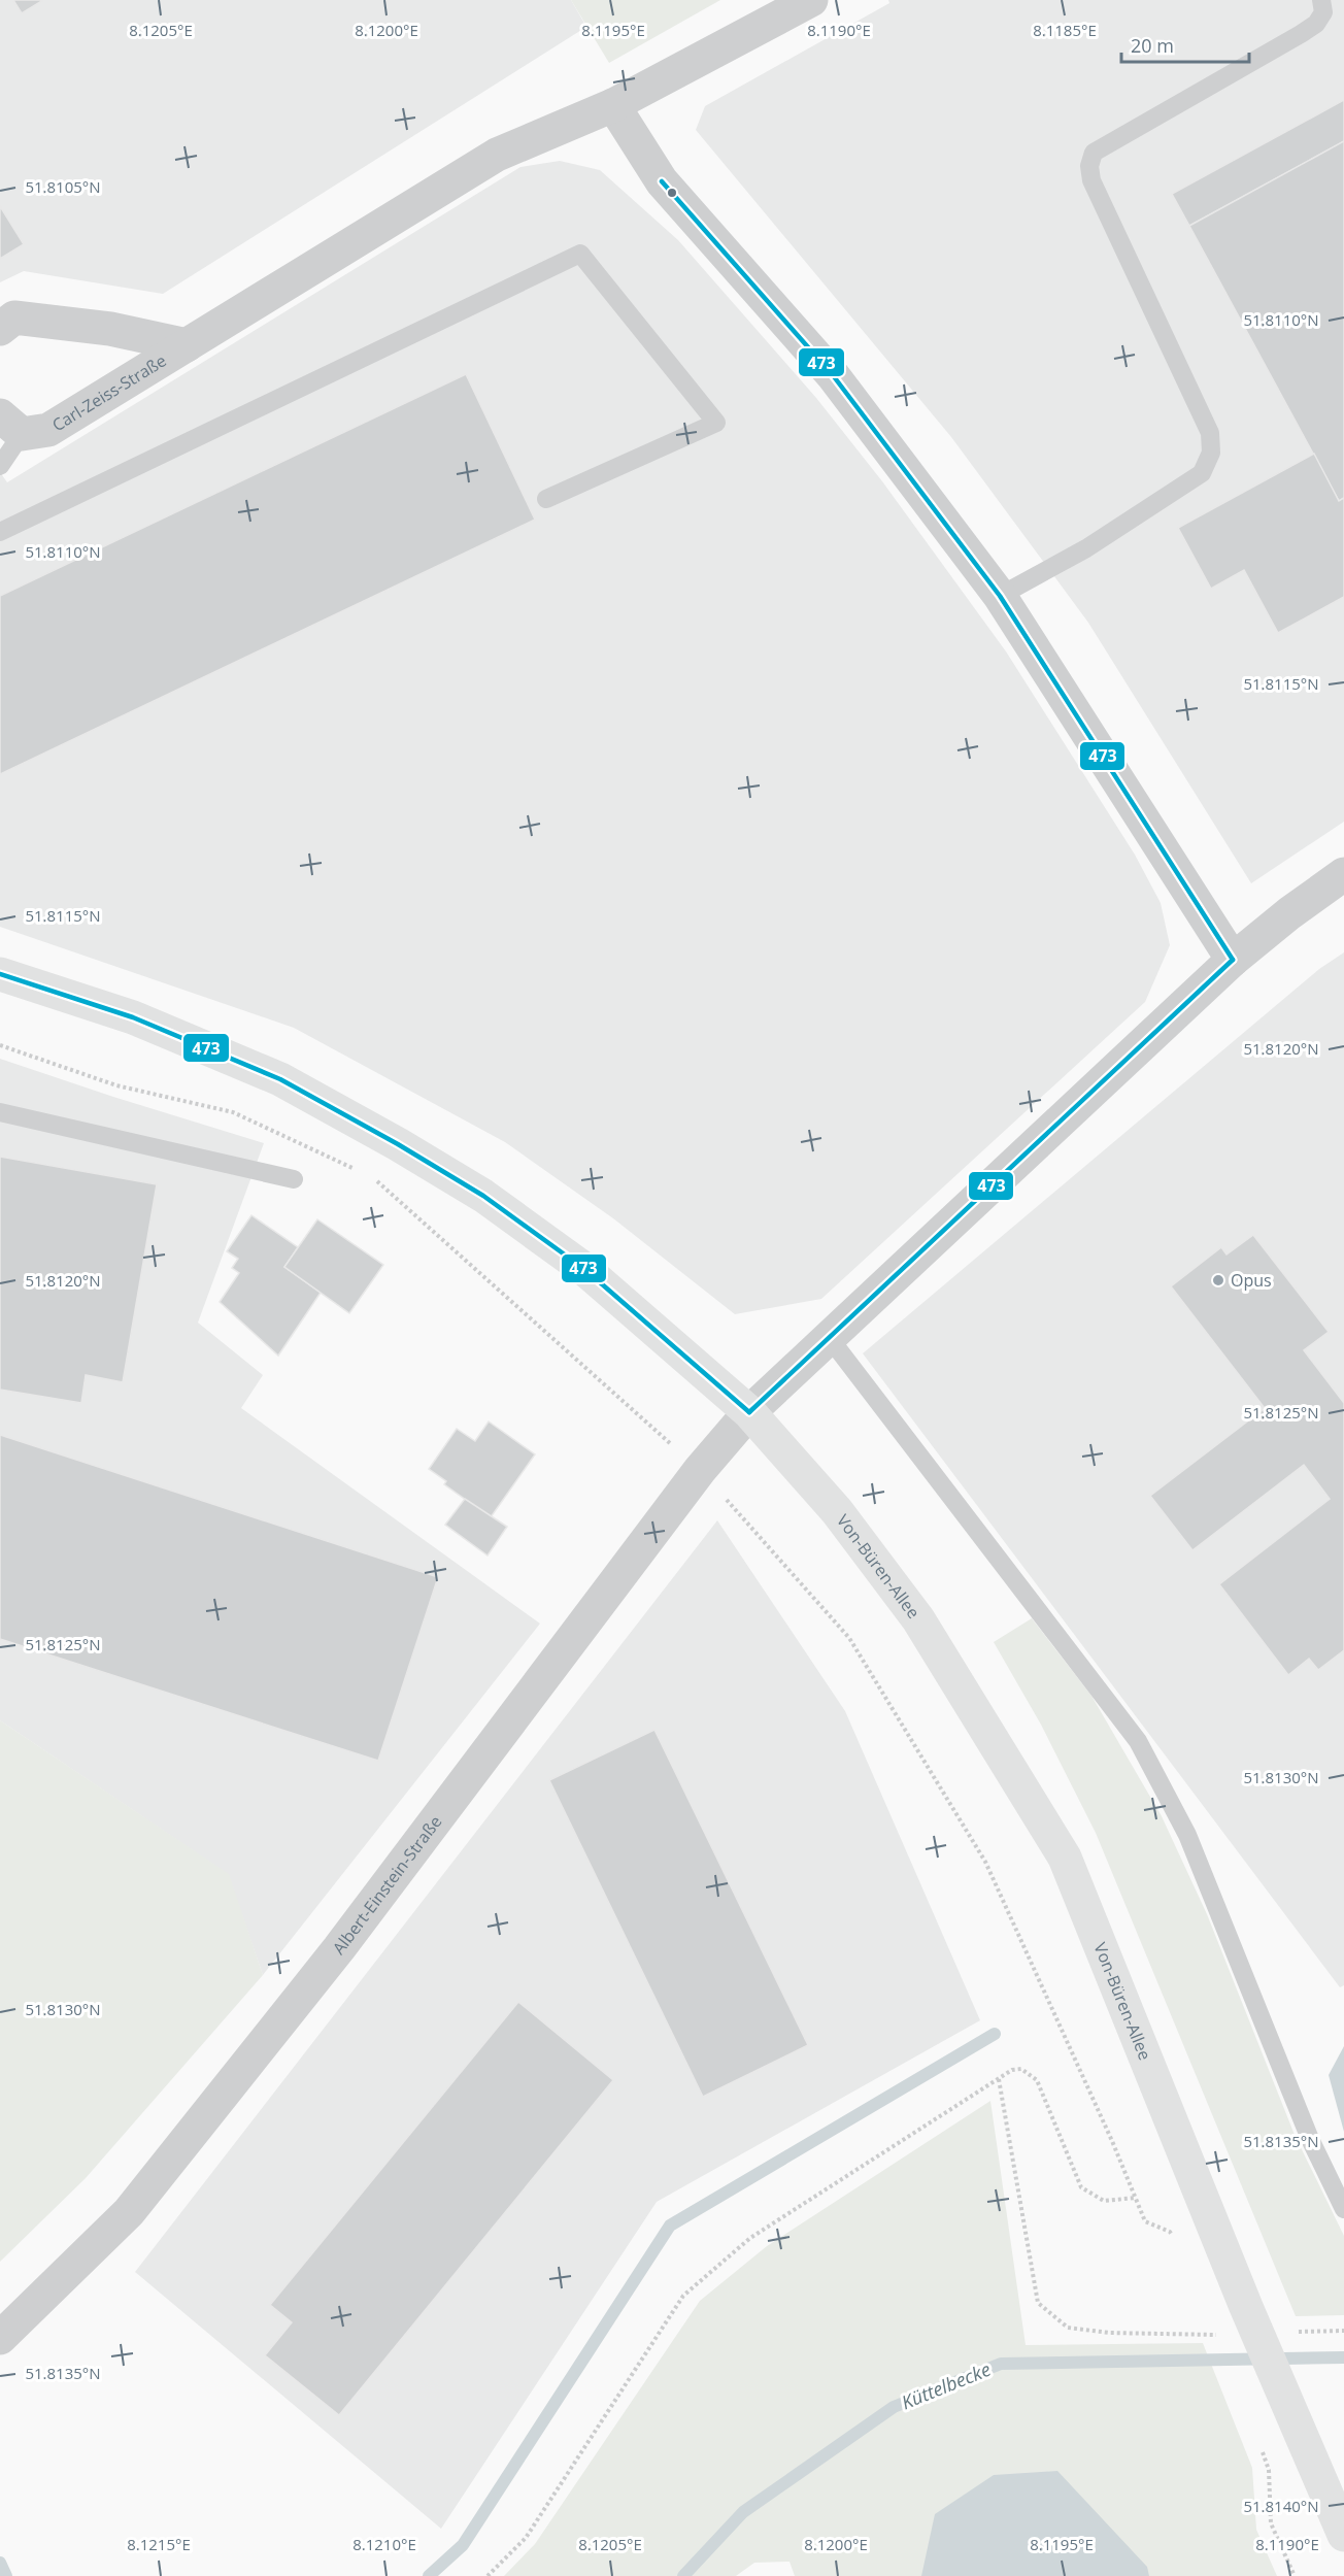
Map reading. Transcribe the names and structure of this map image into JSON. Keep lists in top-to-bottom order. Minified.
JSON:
{"streets":{"street":["Carl-Zeiss-Straße","Von-Büren-Allee","Albert-Einstein-Straße"]},"crossings":[["Von-Büren-Allee","Albert-Einstein-Straße"]],"water":["Küttelbecke"],"places":["Opus"],"lines":["transit line 473"],"scale_bar":"20 m","coordinates":["8.1205°E","8.1200°E","8.1195°E","8.1190°E","8.1185°E","51.8105°N","51.8110°N","51.8115°N","51.8120°N","51.8125°N","51.8130°N","51.8135°N","51.8140°N","8.1215°E","8.1210°E"]}
